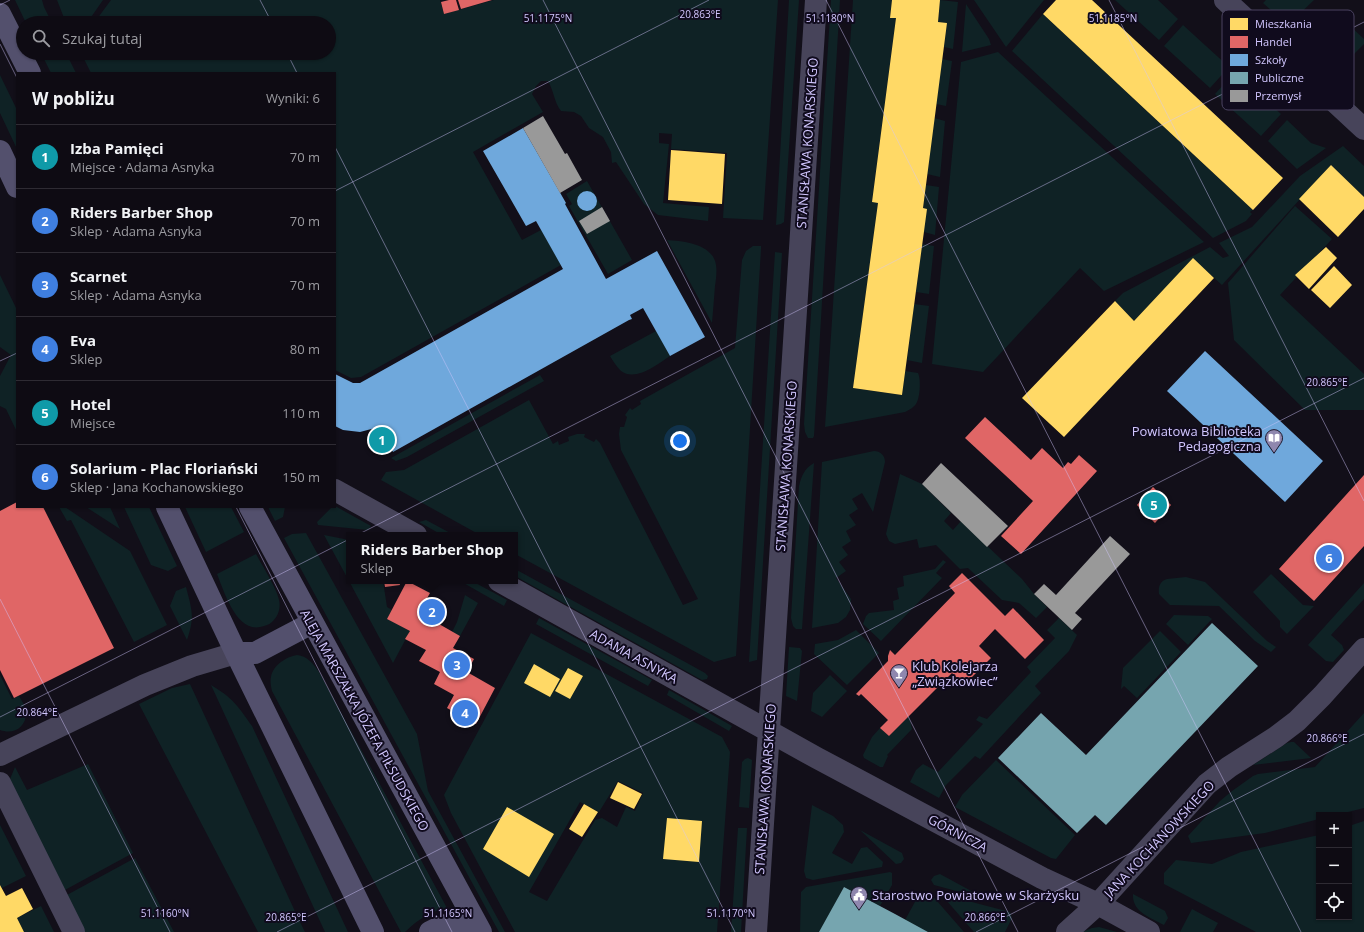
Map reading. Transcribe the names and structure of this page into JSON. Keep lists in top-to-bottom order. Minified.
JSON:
{"streets":{"street":["STANISŁAWA KONARSKIEGO","ADAMA ASNYKA","ALEJA MARSZAŁKA JÓZEFA PIŁSUDSKIEGO","GÓRNICZA","JANA KOCHANOWSKIEGO"]},"crossings":[["STANISŁAWA KONARSKIEGO","ADAMA ASNYKA"],["STANISŁAWA KONARSKIEGO","GÓRNICZA"],["ADAMA ASNYKA","GÓRNICZA"],["GÓRNICZA","JANA KOCHANOWSKIEGO"]],"places":{"library":["Powiatowa Biblioteka Pedagogiczna"],"bar":["Klub Kolejarza „Związkowiec”"],"public building":["Starostwo Powiatowe w Skarżysku"]},"legend":["Mieszkania","Handel","Szkoły","Publiczne","Przemysł"],"page":{"search":"Szukaj tutaj","heading":["W pobliżu","Wyniki: 6"],"list":[{"mark":"1","name":"Izba Pamięci","note":"Miejsce · Adama Asnyka","value":"70 m"},{"mark":"2","name":"Riders Barber Shop","note":"Sklep · Adama Asnyka","value":"70 m"},{"mark":"3","name":"Scarnet","note":"Sklep · Adama Asnyka","value":"70 m"},{"mark":"4","name":"Eva","note":"Sklep","value":"80 m"},{"mark":"5","name":"Hotel","note":"Miejsce","value":"110 m"},{"mark":"6","name":"Solarium - Plac Floriański","note":"Sklep · Jana Kochanowskiego","value":"150 m"}],"pins":["1","5","6","2","3","4"],"popup":["Riders Barber Shop","Sklep"],"map_buttons":["+","−"]},"coordinates":["20.863°E","51.1175°N","51.1180°N","51.1185°N","20.865°E","20.864°E","20.866°E","51.1160°N","51.1165°N","51.1170°N"]}
